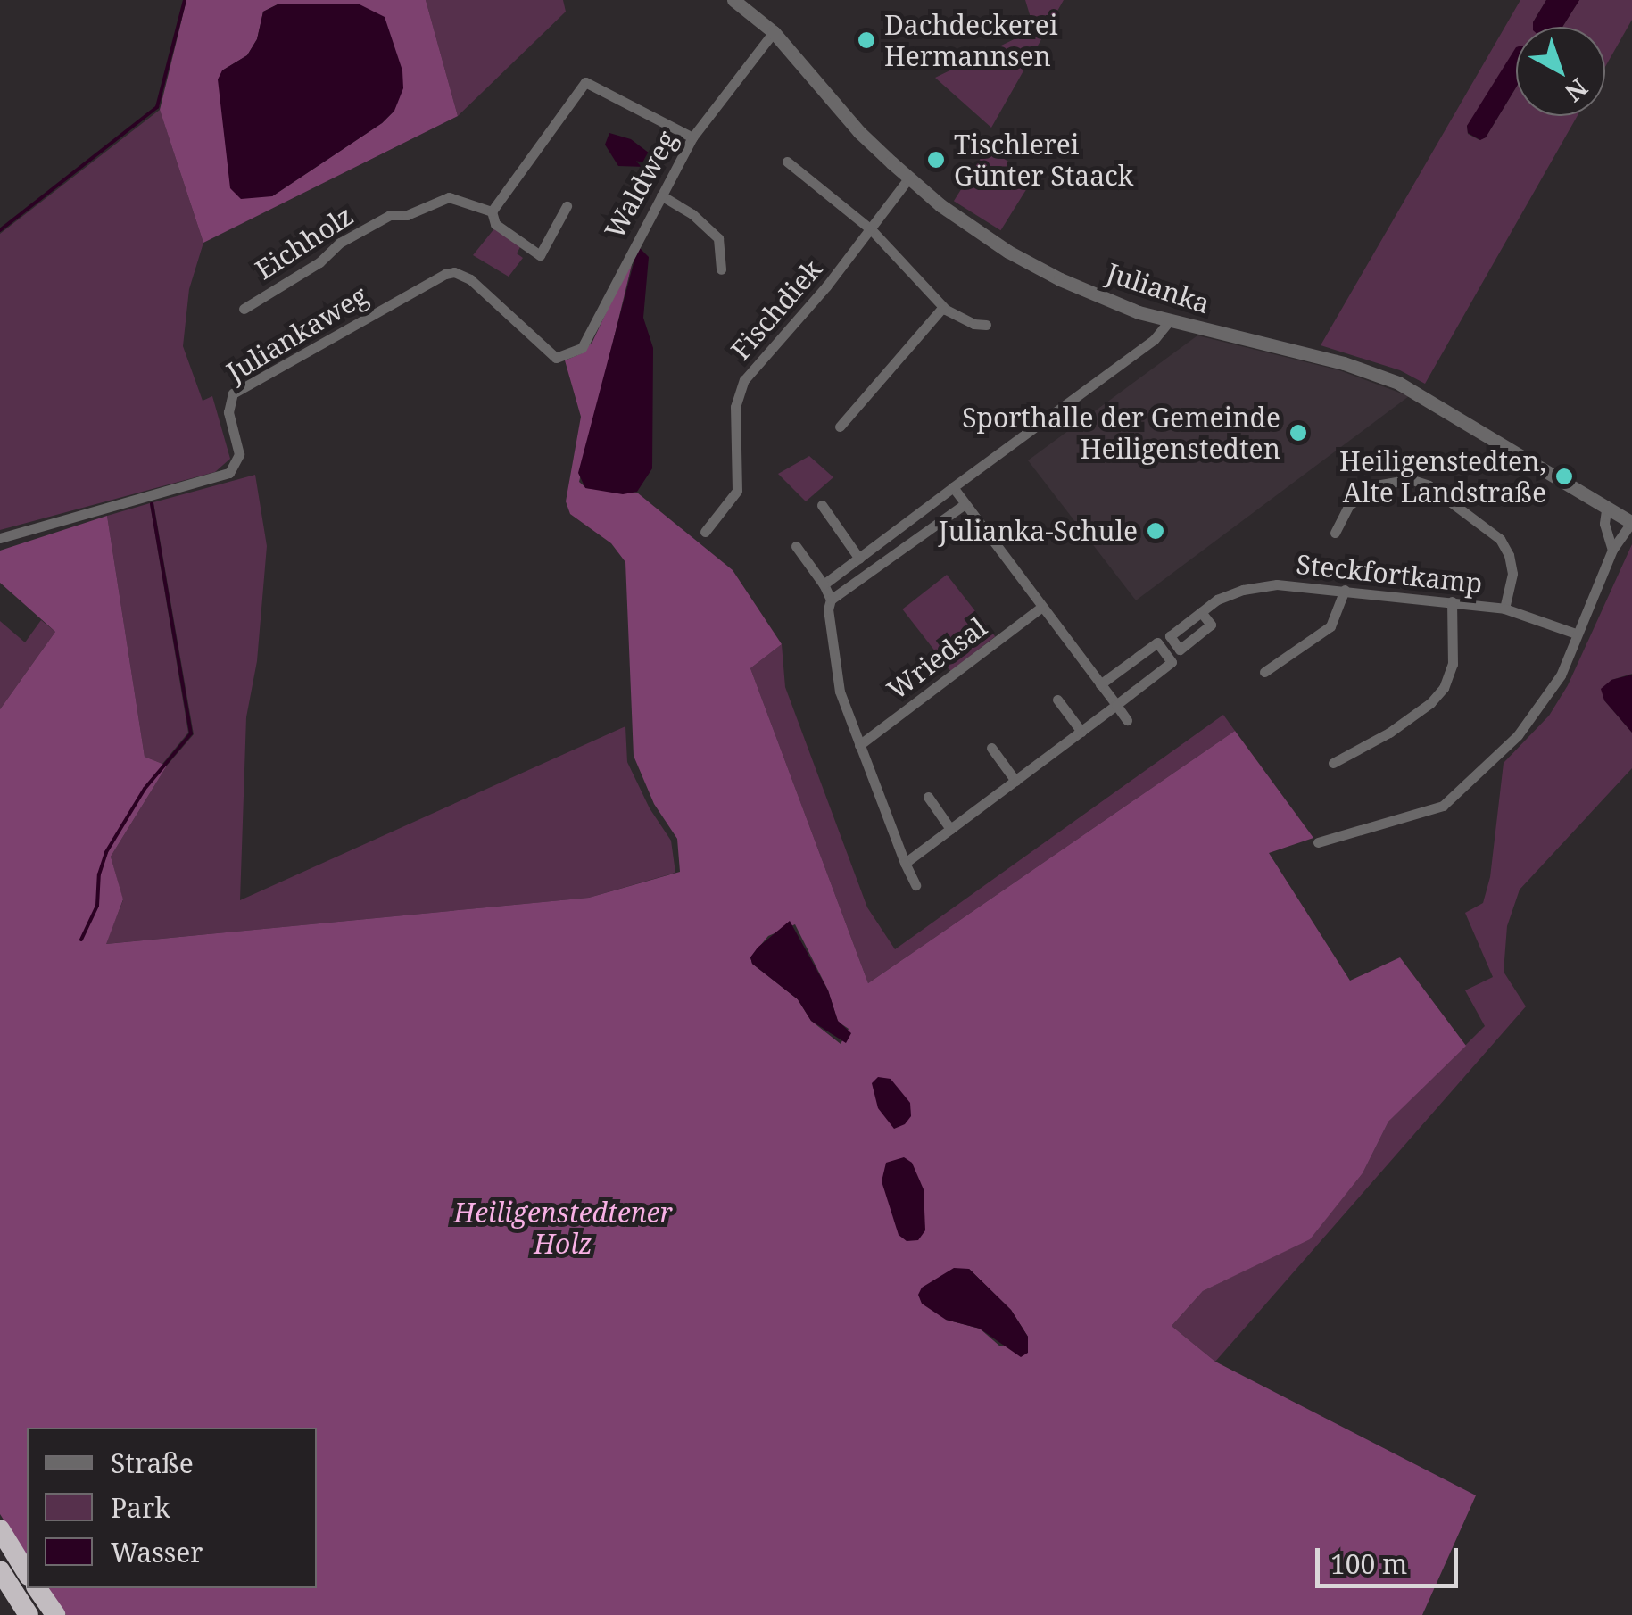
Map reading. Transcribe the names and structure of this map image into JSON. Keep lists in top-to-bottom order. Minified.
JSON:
{"streets":{"street":["Waldweg","Eichholz","Julianka","Fischdiek","Juliankaweg","Steckfortkamp","Wriedsal"]},"crossings":[["Waldweg","Julianka"],["Waldweg","Juliankaweg"],["Julianka","Fischdiek"]],"parks":["Heiligenstedtener Holz"],"places":["Dachdeckerei Hermannsen","Tischlerei Günter Staack","Sporthalle der Gemeinde Heiligenstedten","Heiligenstedten, Alte Landstraße","Julianka-Schule"],"legend":["Straße","Park","Wasser"],"scale_bar":"100 m","north":"bottom right"}
